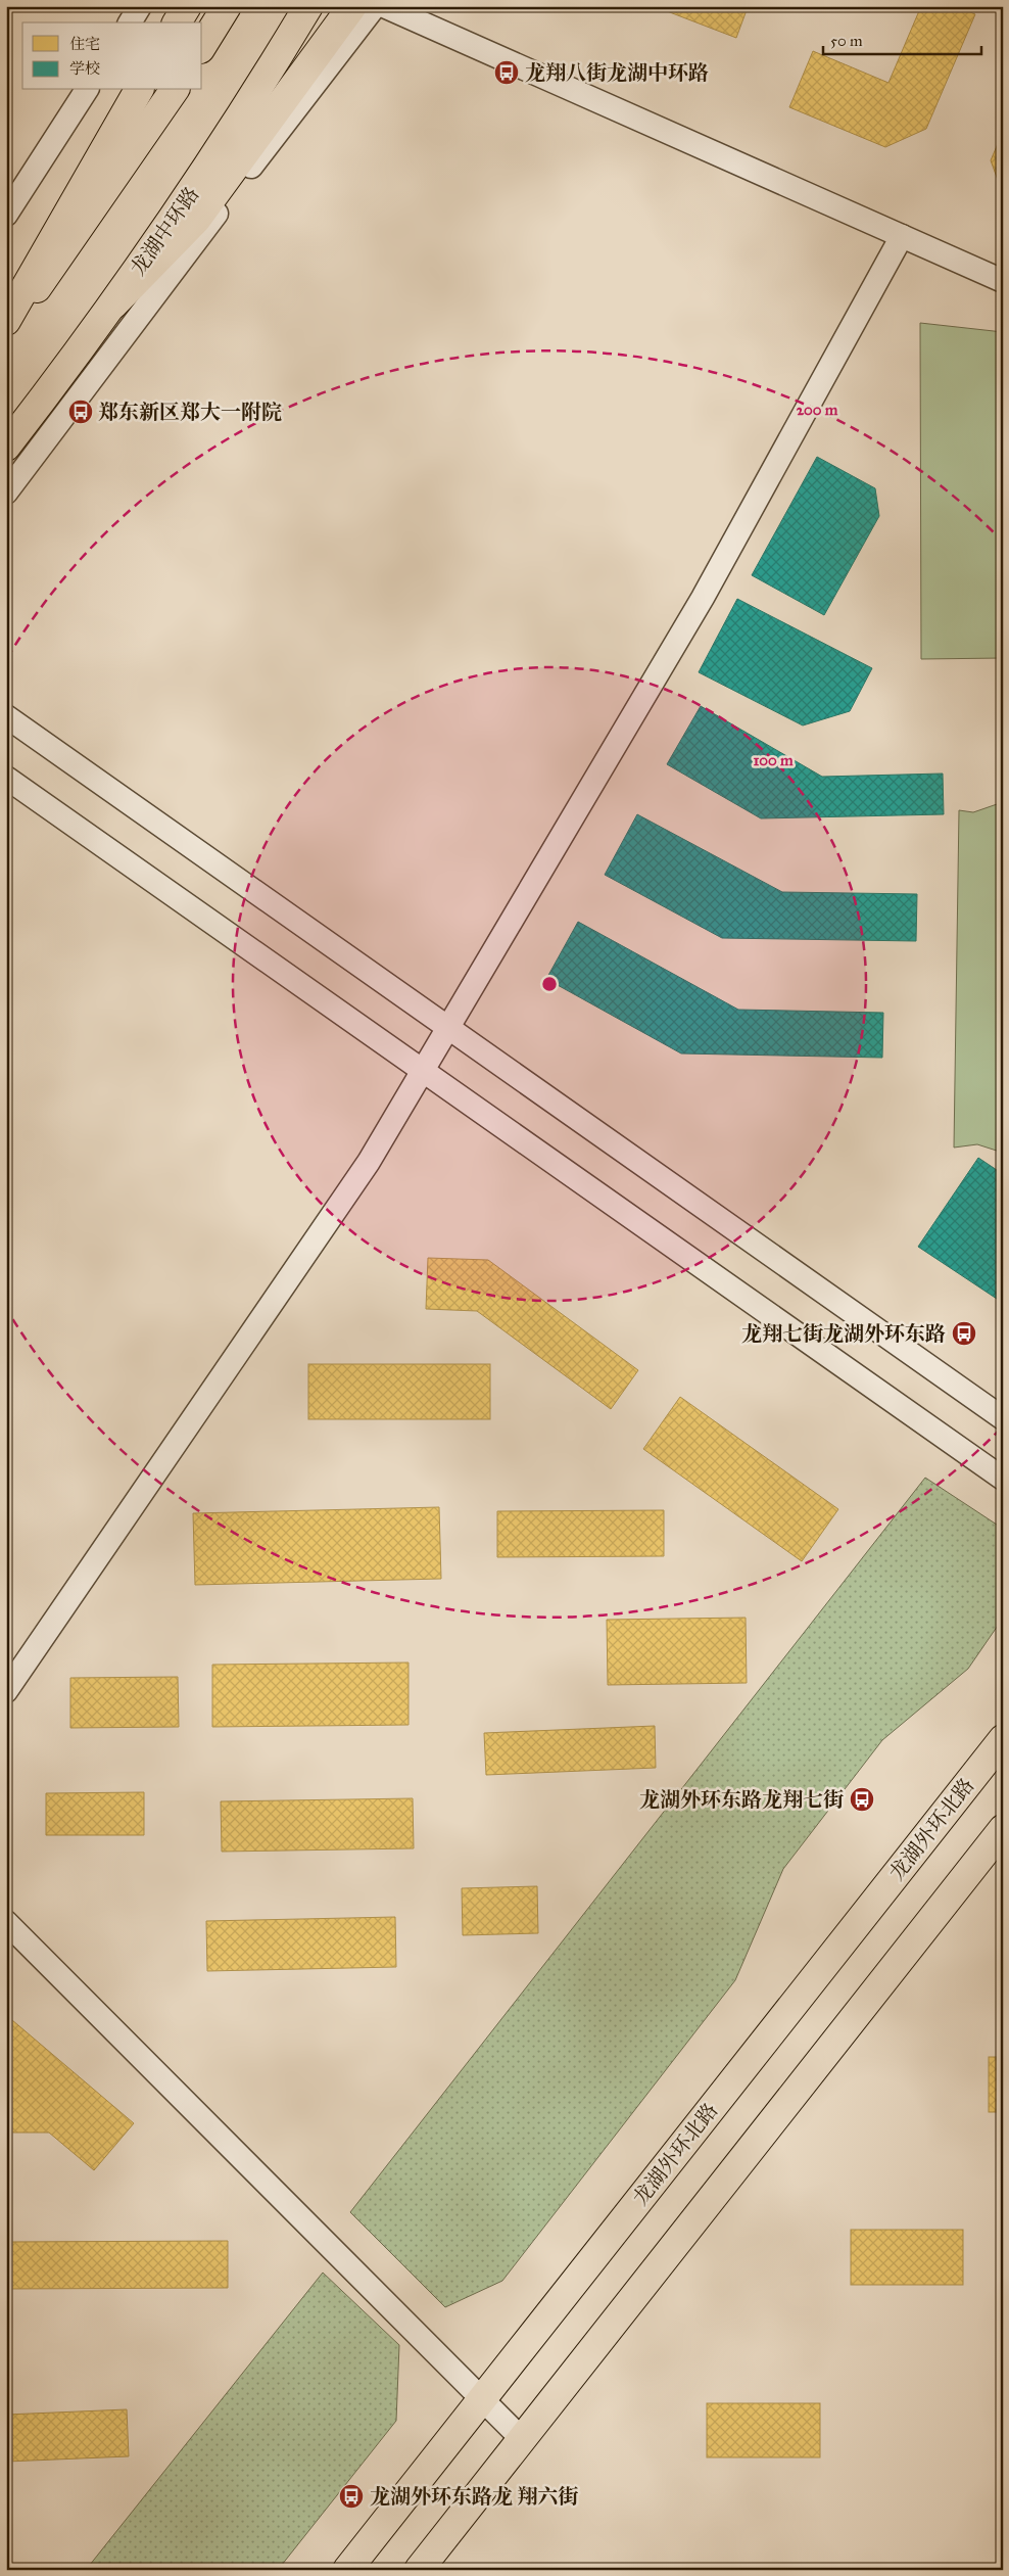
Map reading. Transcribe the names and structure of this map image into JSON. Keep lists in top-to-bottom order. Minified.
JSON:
{"streets":{"main road":["龙湖中环路","龙湖外环北路"]},"places":{"bus stop":["龙翔八街龙湖中环路","郑东新区郑大一附院","龙翔七街龙湖外环东路","龙湖外环东路龙翔七街","龙湖外环东路龙 翔六街"]},"legend":["住宅","学校"],"scale_bar":"50 m","rings":["200 m","100 m"]}
